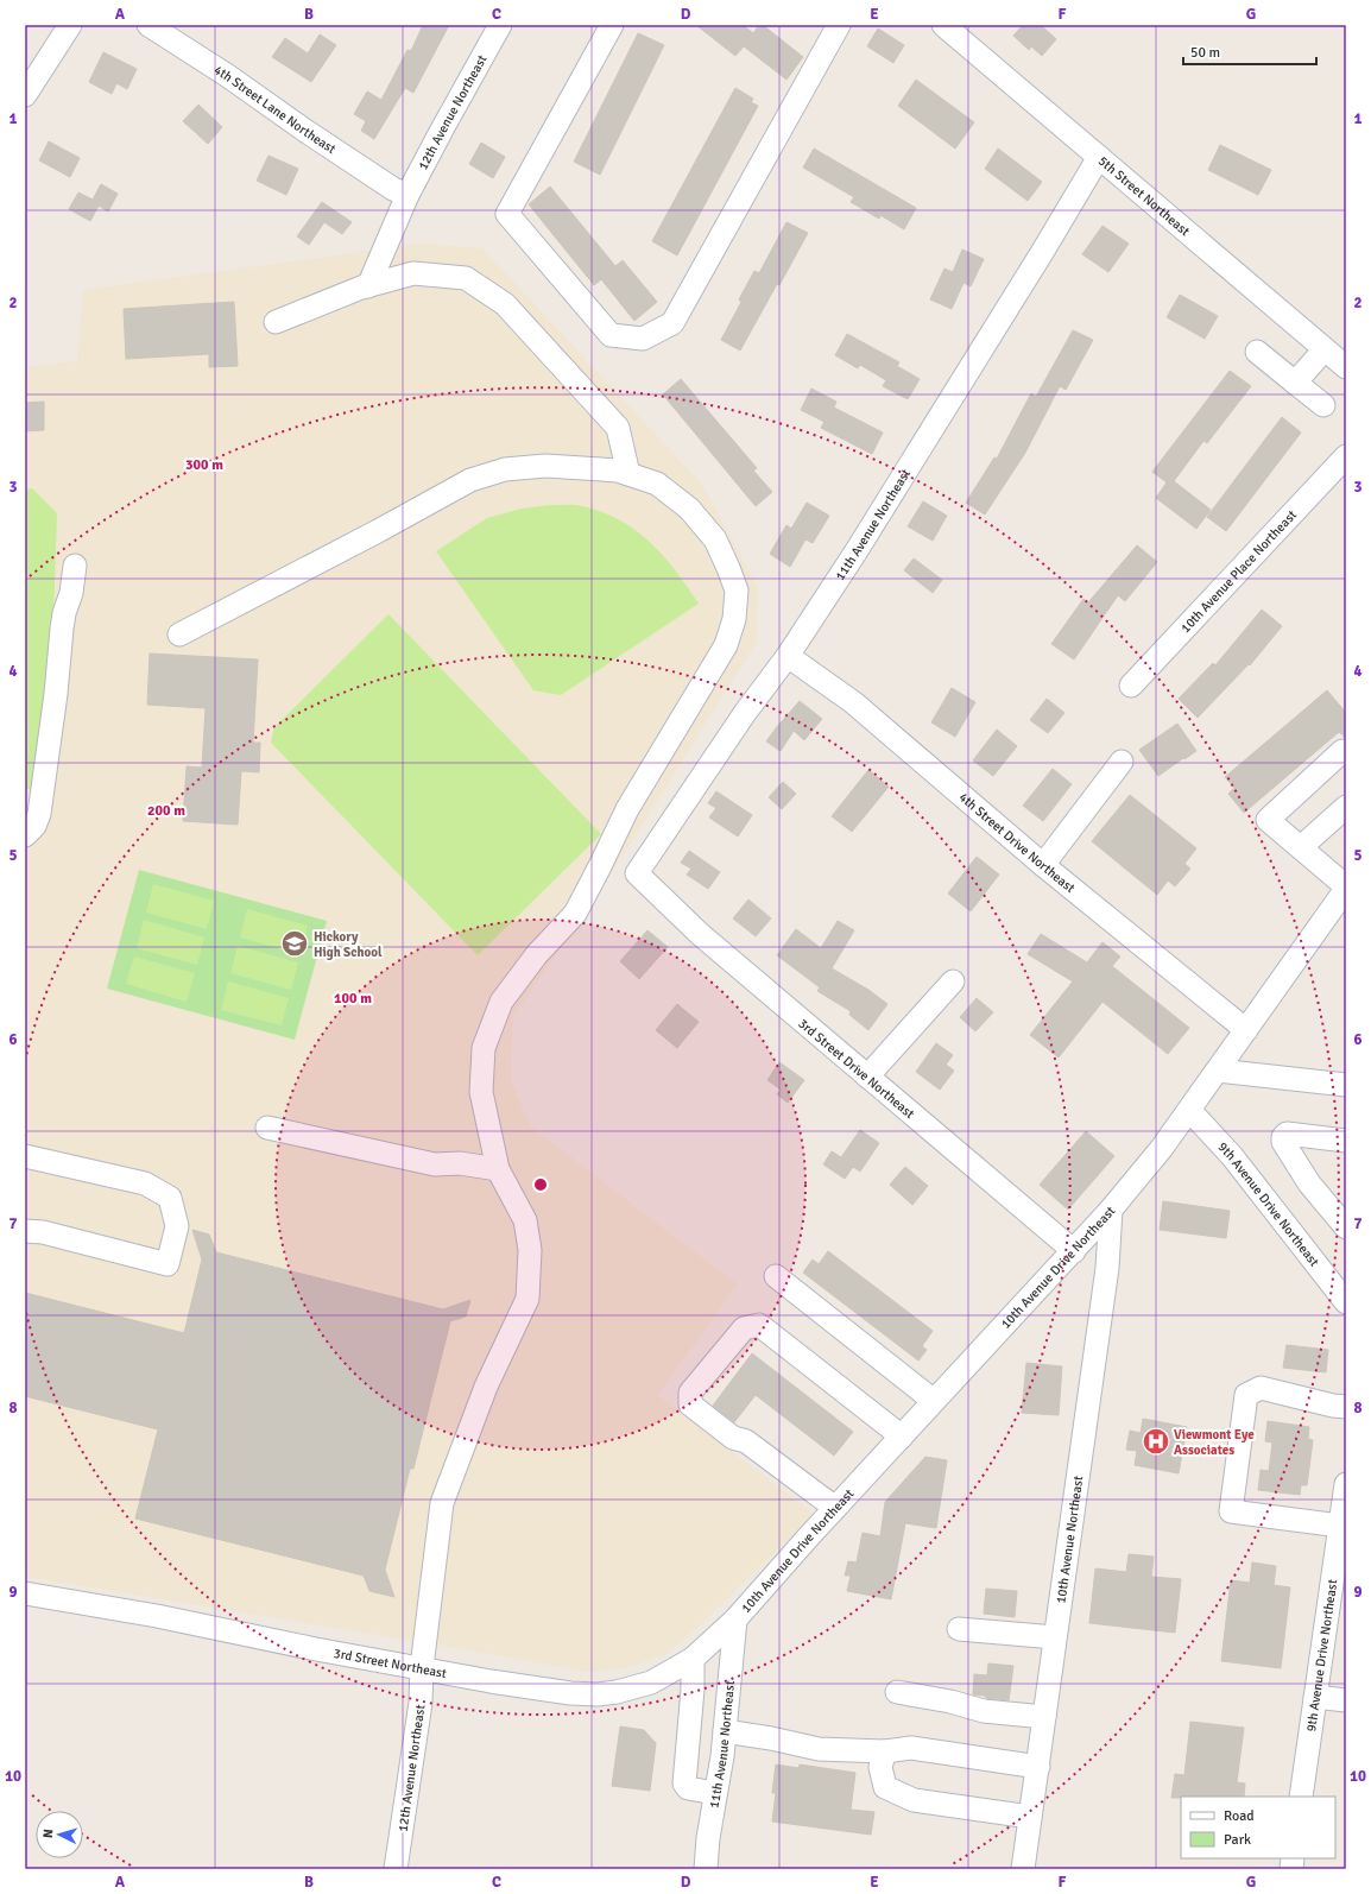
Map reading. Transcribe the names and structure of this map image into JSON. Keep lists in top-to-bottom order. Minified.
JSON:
{"streets":{"street":["4th Street Lane Northeast","12th Avenue Northeast","5th Street Northeast","11th Avenue Northeast","10th Avenue Place Northeast","4th Street Drive Northeast","3rd Street Drive Northeast","9th Avenue Drive Northeast","10th Avenue Drive Northeast","10th Avenue Northeast","3rd Street Northeast"]},"crossings":[["4th Street Lane Northeast","12th Avenue Northeast"],["12th Avenue Northeast","3rd Street Northeast"],["5th Street Northeast","11th Avenue Northeast"],["11th Avenue Northeast","4th Street Drive Northeast"],["11th Avenue Northeast","3rd Street Drive Northeast"],["11th Avenue Northeast","10th Avenue Drive Northeast"],["11th Avenue Northeast","3rd Street Northeast"],["4th Street Drive Northeast","10th Avenue Drive Northeast"],["3rd Street Drive Northeast","10th Avenue Drive Northeast"],["9th Avenue Drive Northeast","10th Avenue Drive Northeast"],["10th Avenue Drive Northeast","10th Avenue Northeast"],["10th Avenue Drive Northeast","3rd Street Northeast"]],"places":{"school or university":["Hickory High School"],"hospital":["Viewmont Eye Associates"]},"legend":["Road","Park"],"scale_bar":"50 m","north":"left","grid":{"columns":["A","B","C","D","E","F","G"],"rows":["1","2","3","4","5","6","7","8","9","10"]},"rings":["300 m","200 m","100 m"]}
